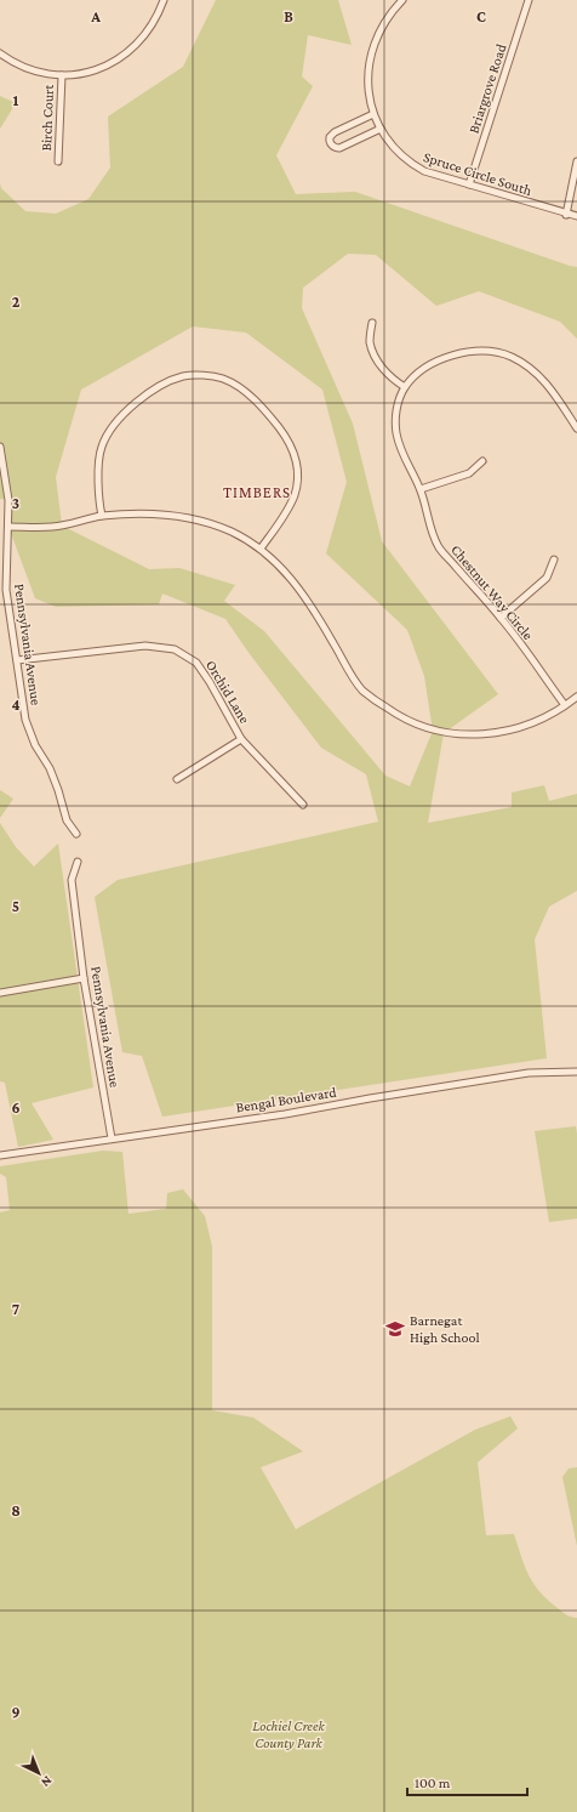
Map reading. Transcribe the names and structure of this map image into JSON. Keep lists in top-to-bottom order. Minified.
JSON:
{"streets":{"street":["Briargrove Road","Birch Court","Spruce Circle South","Chestnut Way Circle","Pennsylvania Avenue","Orchid Lane","Bengal Boulevard"]},"crossings":[["Briargrove Road","Spruce Circle South"],["Pennsylvania Avenue","Orchid Lane"],["Pennsylvania Avenue","Bengal Boulevard"]],"districts":["TIMBERS"],"parks":["Lochiel Creek County Park"],"places":{"school or university":["Barnegat High School"]},"scale_bar":"100 m","north":"bottom right","grid":{"columns":["A","B","C"],"rows":["1","2","3","4","5","6","7","8","9"]}}
